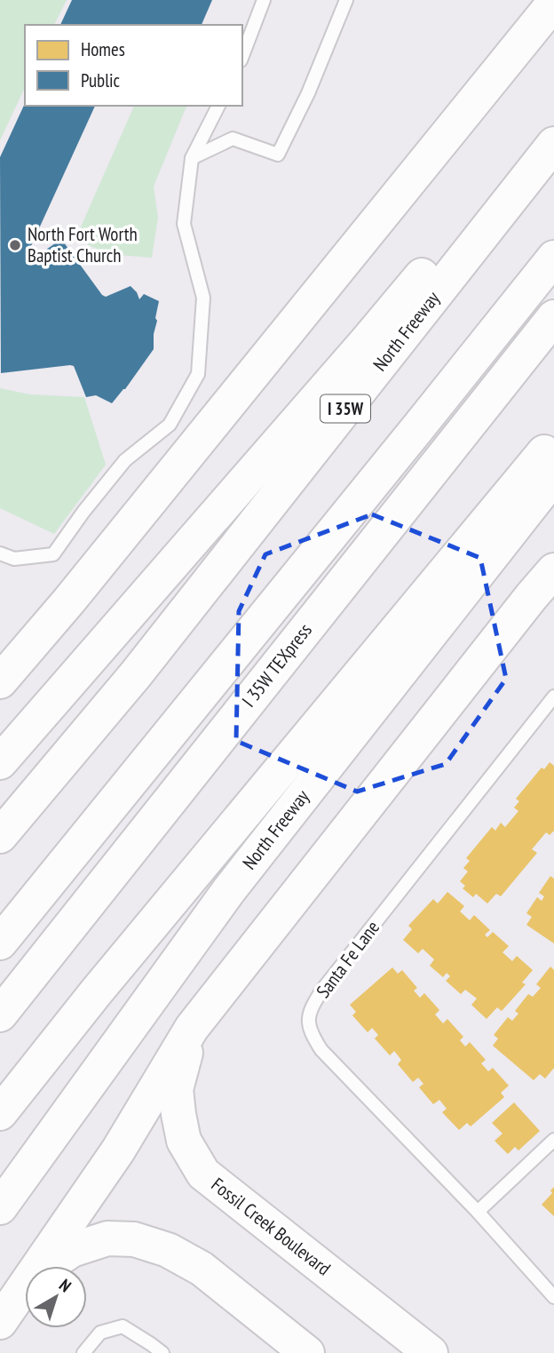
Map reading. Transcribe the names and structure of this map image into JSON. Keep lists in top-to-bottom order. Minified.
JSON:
{"streets":{"main road":["North Freeway","I 35W","I 35W TEXpress","Fossil Creek Boulevard"],"lane":["Santa Fe Lane"]},"places":["North Fort Worth Baptist Church"],"legend":["Homes","Public"],"north":"top right"}
